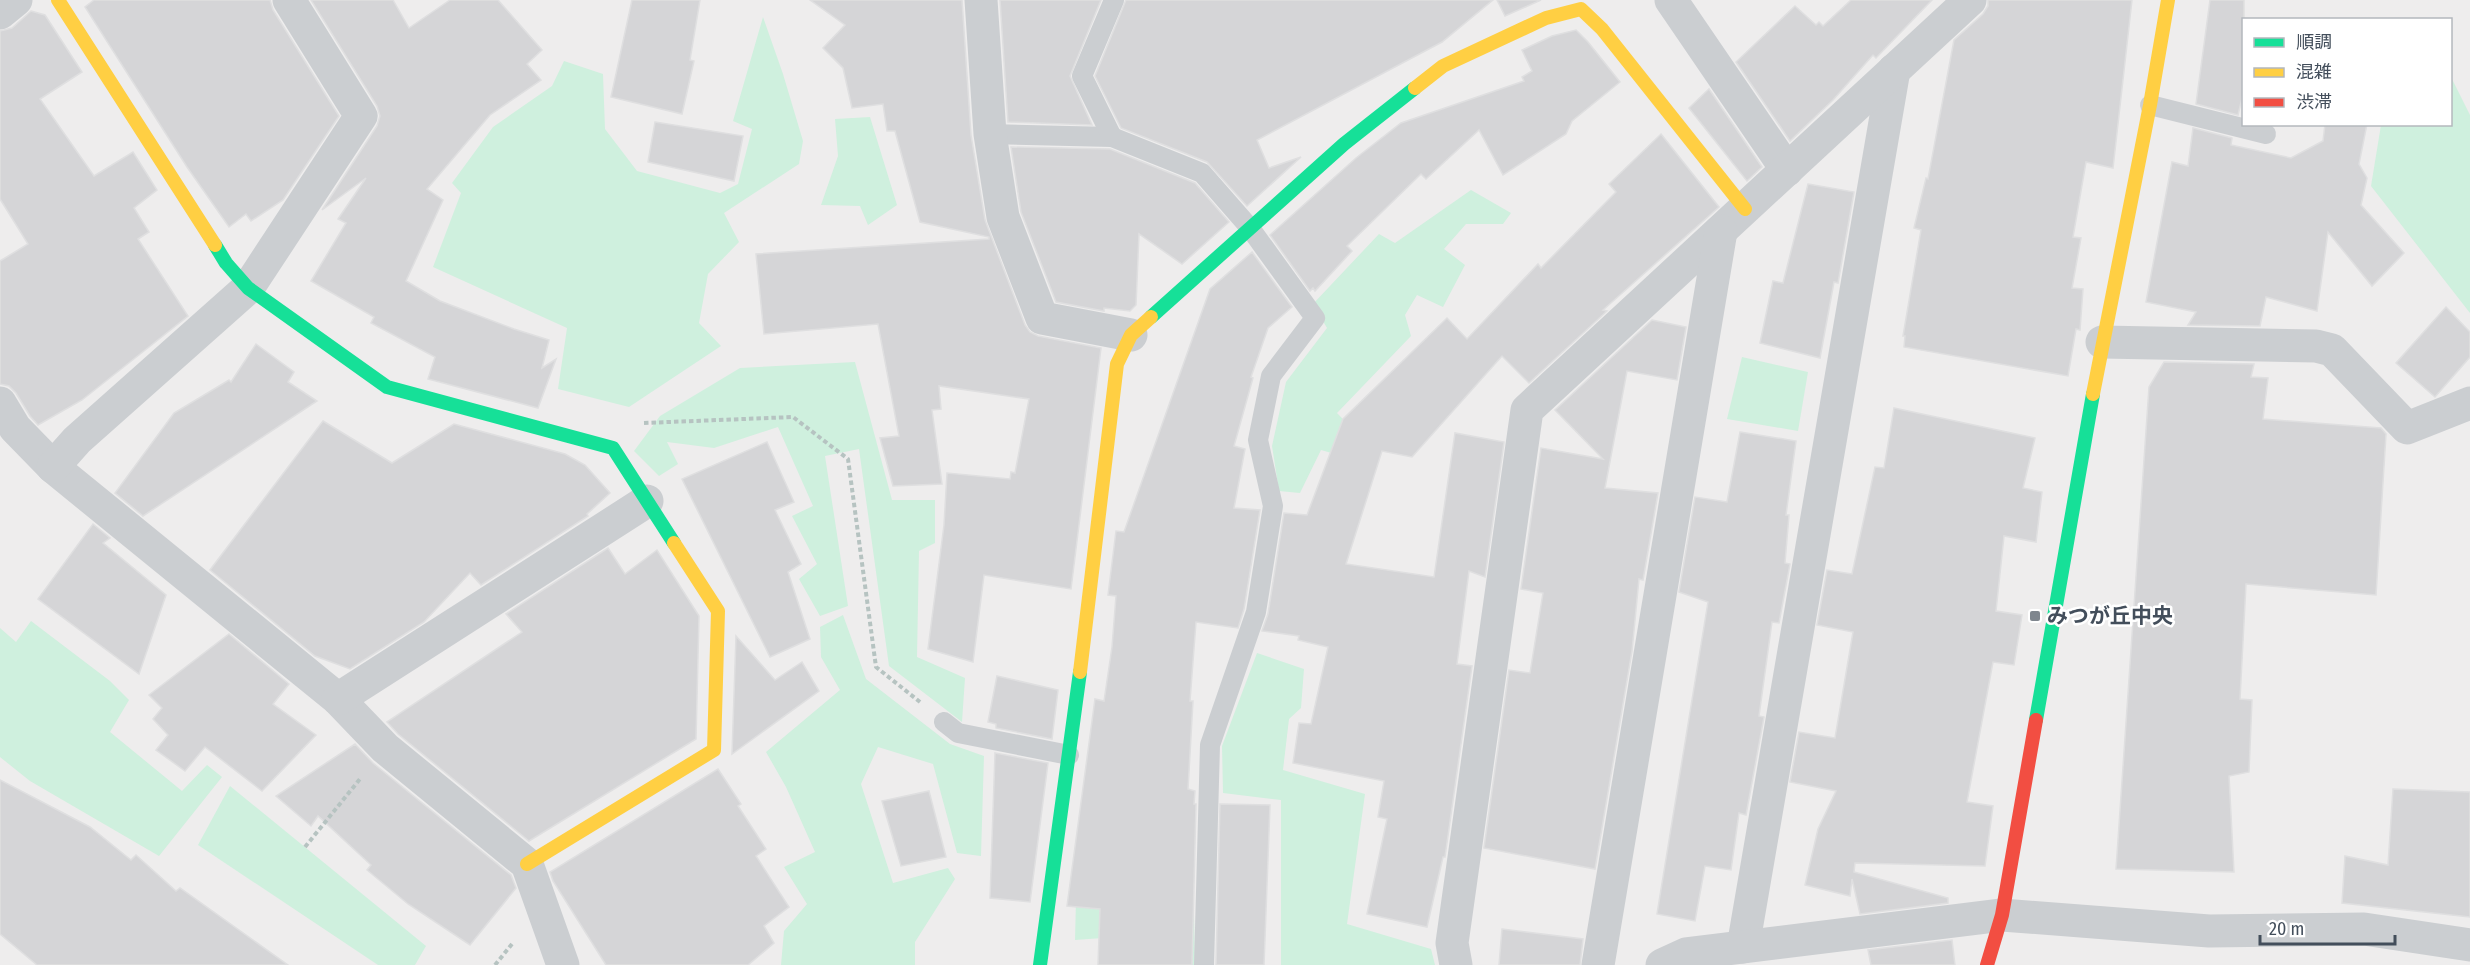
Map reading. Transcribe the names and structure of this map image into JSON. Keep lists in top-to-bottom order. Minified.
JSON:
{"places":{"transit":["みつが丘中央"]},"legend":["順調","混雑","渋滞"],"scale_bar":"20 m"}
